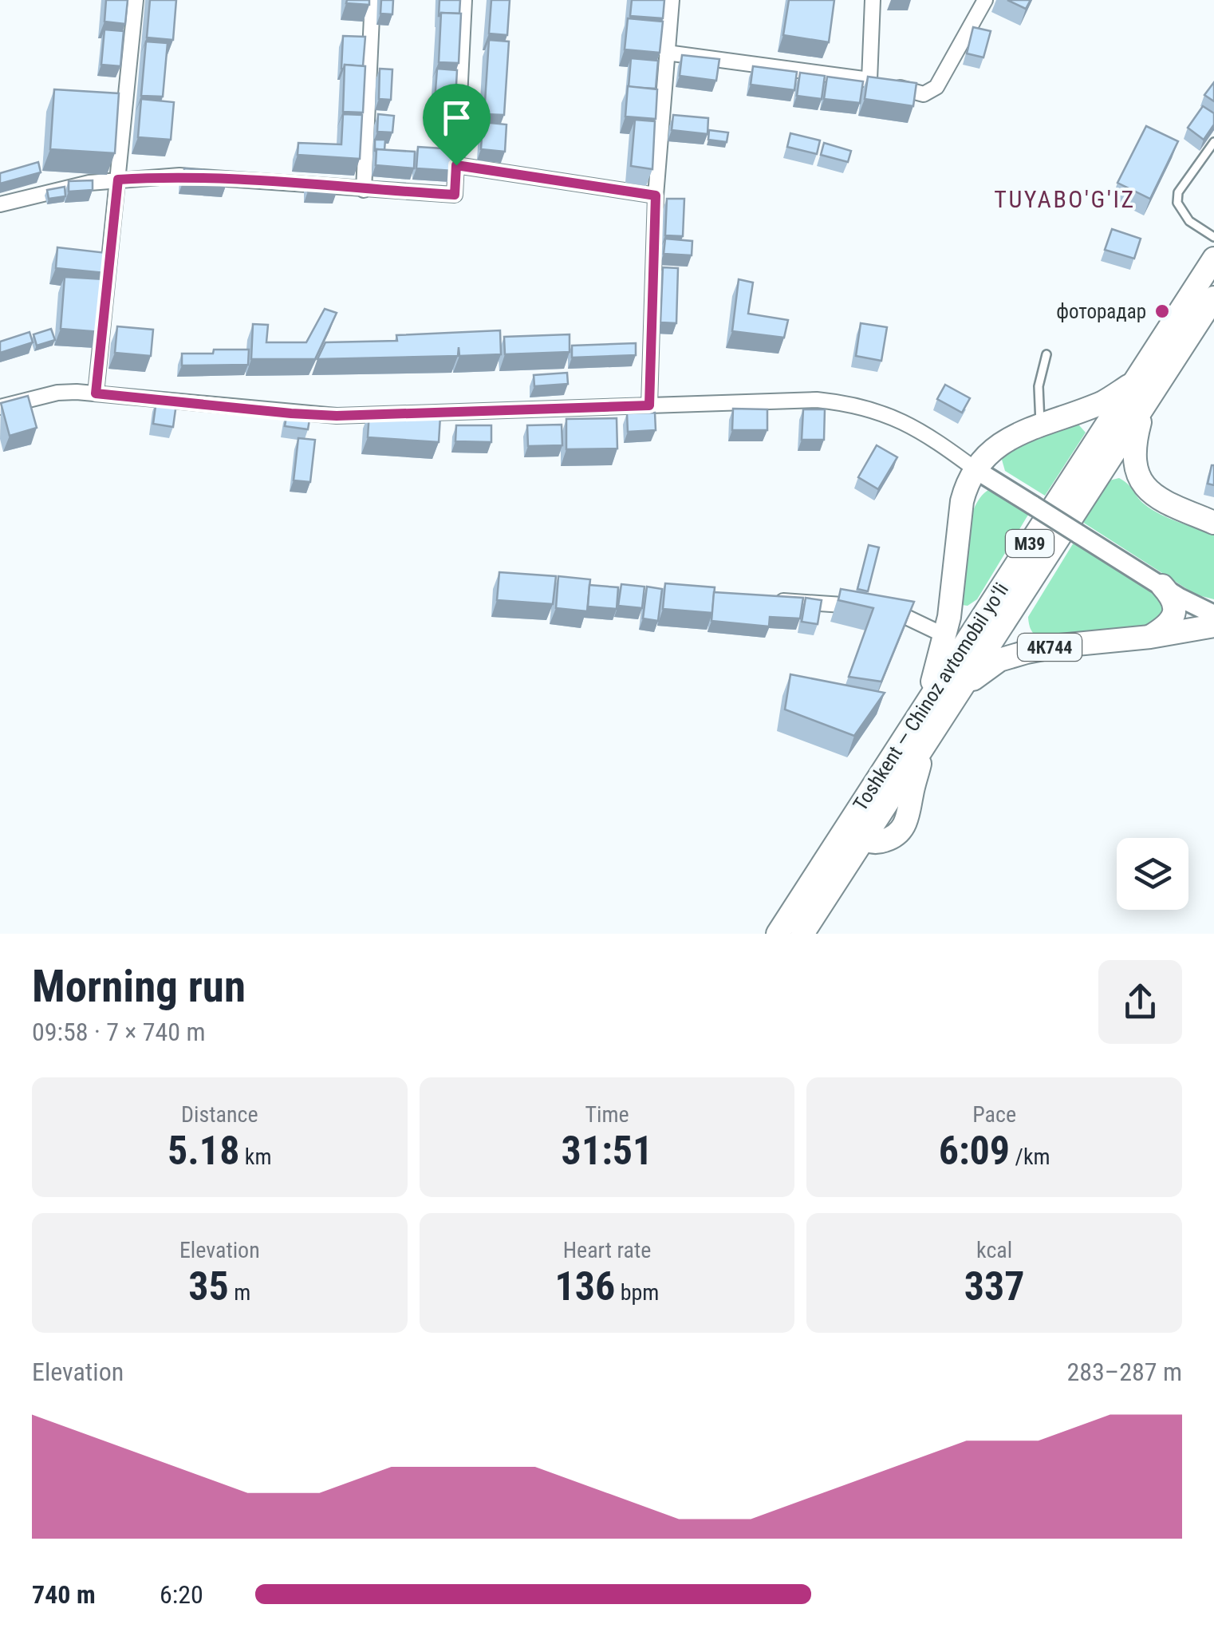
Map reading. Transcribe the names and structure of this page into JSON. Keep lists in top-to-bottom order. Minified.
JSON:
{"streets":{"highway":["M39","4К744","Toshkent — Chinoz avtomobil yoʻli"]},"crossings":[["4К744","Toshkent — Chinoz avtomobil yoʻli"]],"districts":["TUYABO'G'IZ"],"places":["фоторадар"],"page":{"heading":["Morning run","09:58 · 7 × 740 m"],"stats":[["Distance","5.18 km"],["Time","31:51"],["Pace","6:09 /km"],["Elevation","35 m"],["Heart rate","136 bpm"],["kcal","337"]],"chart":["Elevation","283–287 m"],"list":[{"name":"740 m","note":"6:20"}]}}
